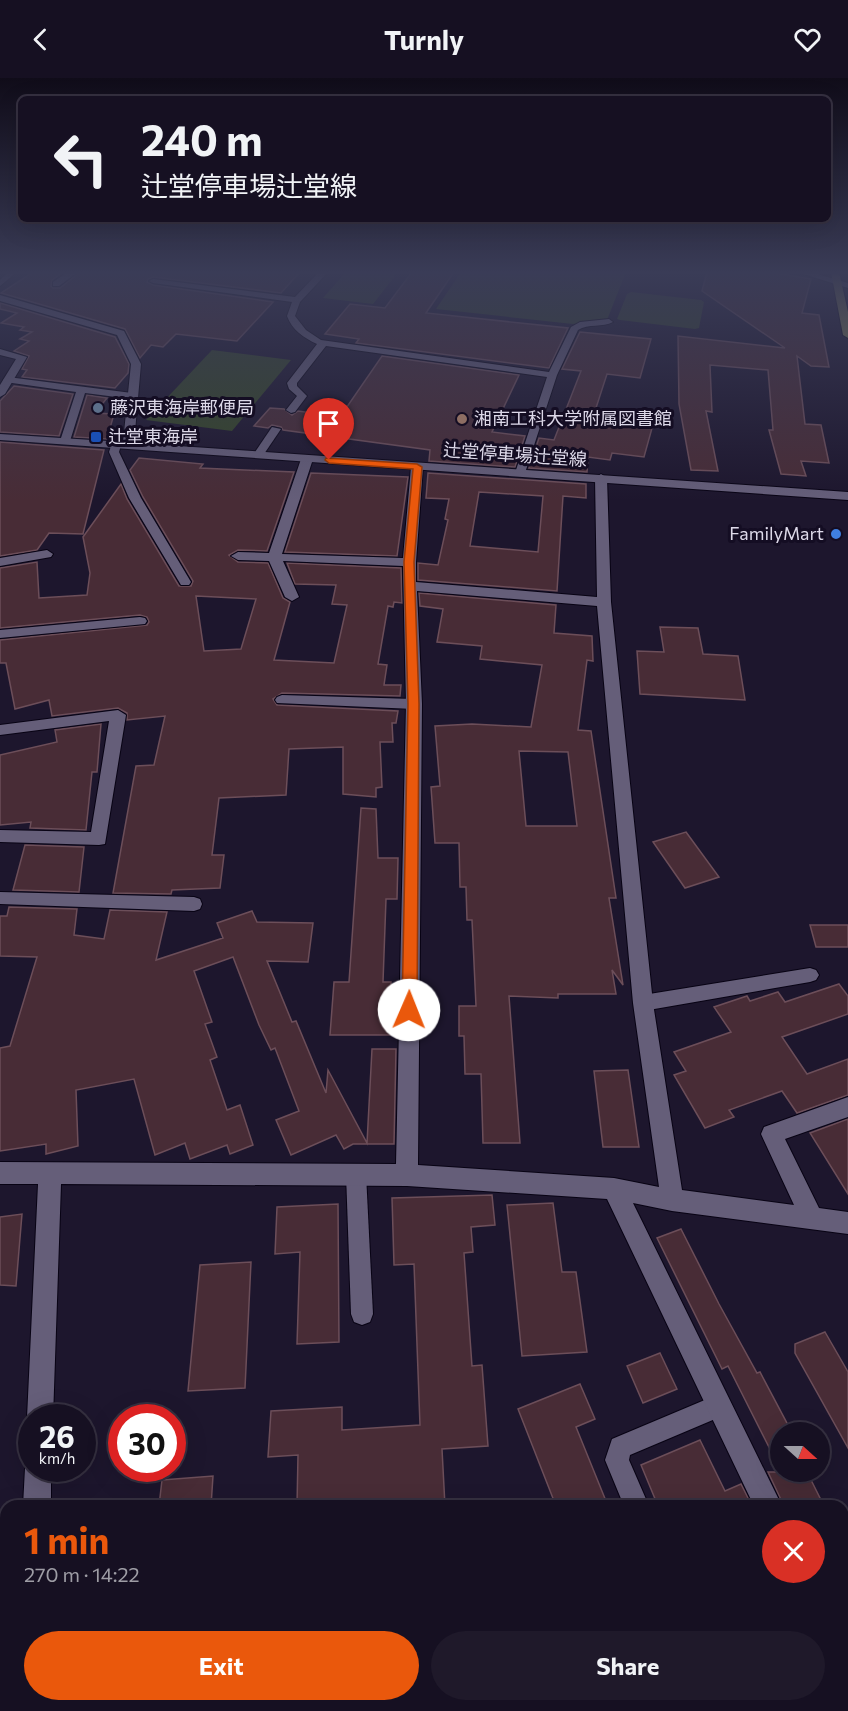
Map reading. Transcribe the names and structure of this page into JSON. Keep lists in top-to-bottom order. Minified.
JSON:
{"streets":{"street":["辻堂停車場辻堂線"]},"places":{"other":["藤沢東海岸郵便局","湘南⼯科⼤学附属図書館","FamilyMart"],"transit":["辻堂東海岸"]},"north":"right","page":{"header":"Turnly","turn":["240 m","辻堂停車場辻堂線"],"speed":"26 km/h","limit":"30","heading":["1 min","270 m · 14:22"],"buttons":["Exit","Share"]}}
